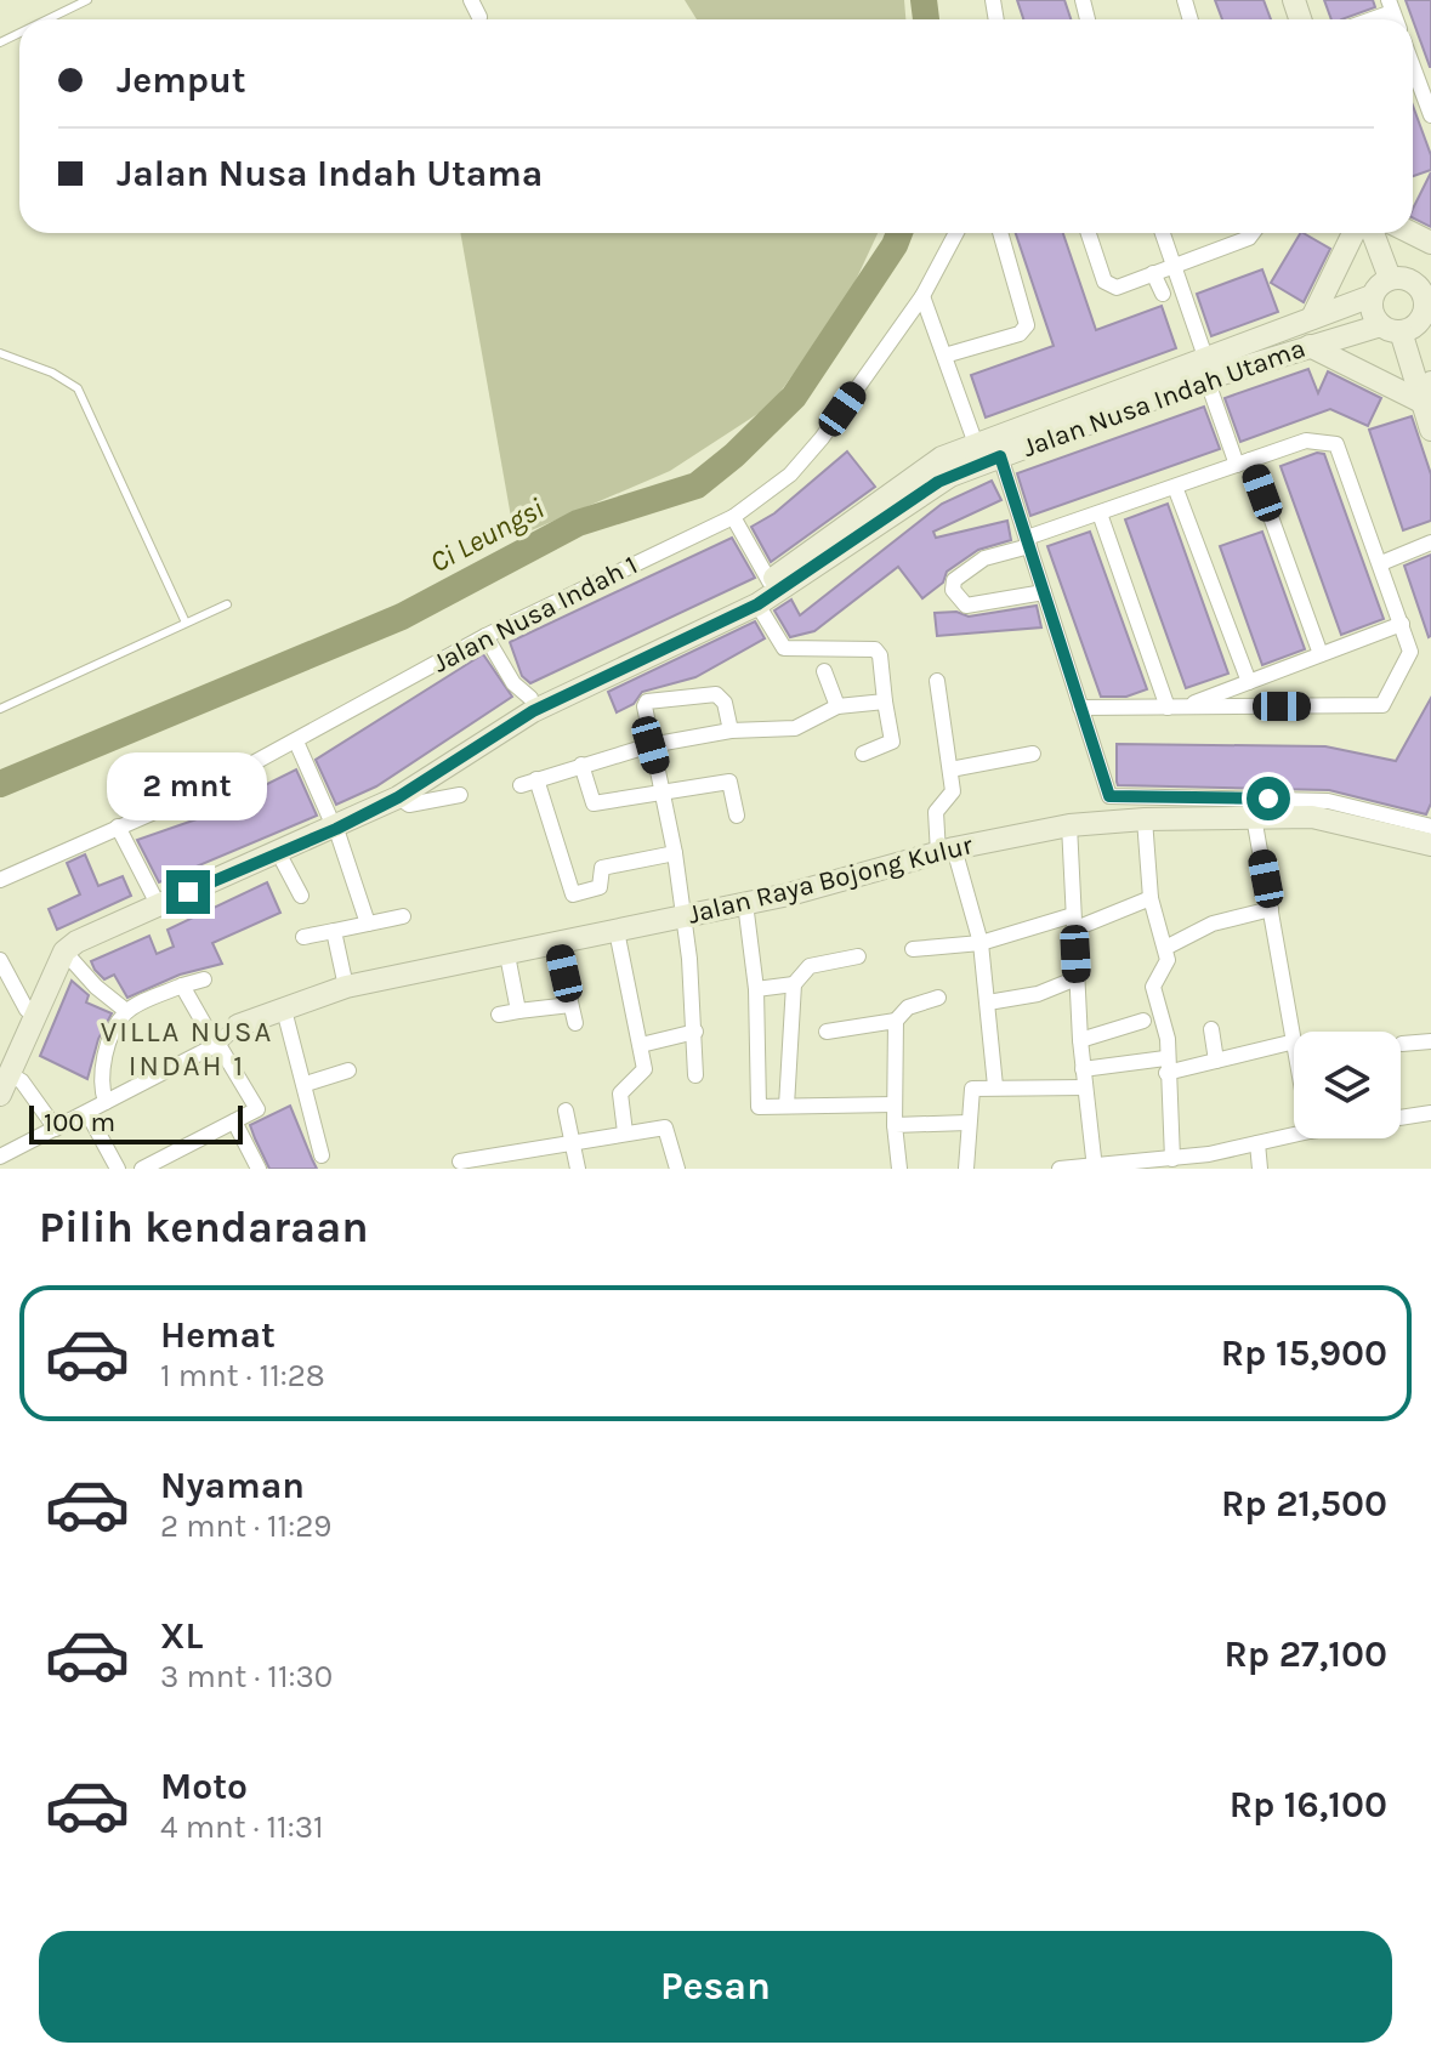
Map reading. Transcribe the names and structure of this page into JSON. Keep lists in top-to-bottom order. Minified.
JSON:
{"streets":{"street":["Jalan Nusa Indah Utama","Jalan Nusa Indah 1","Jalan Raya Bojong Kulur"]},"districts":["VILLA NUSA INDAH 1"],"water":["Ci Leungsi"],"scale_bar":"100 m","page":{"banner":["Jemput","Jalan Nusa Indah Utama"],"bubble":"2 mnt","scale":"100 m","heading":"Pilih kendaraan","list":[{"name":"Hemat","note":"1 mnt · 11:28","value":"Rp 15,900"},{"name":"Nyaman","note":"2 mnt · 11:29","value":"Rp 21,500"},{"name":"XL","note":"3 mnt · 11:30","value":"Rp 27,100"},{"name":"Moto","note":"4 mnt · 11:31","value":"Rp 16,100"}],"buttons":"Pesan"}}
